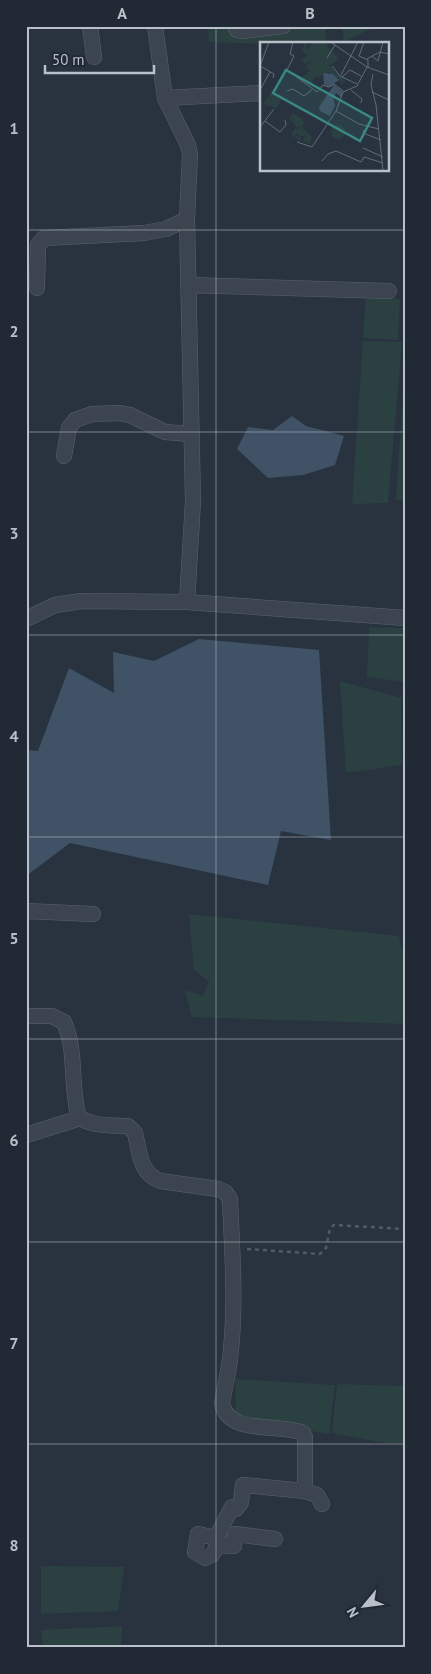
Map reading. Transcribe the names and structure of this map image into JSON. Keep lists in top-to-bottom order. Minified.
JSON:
{"scale_bar":"50 m","north":"bottom left","grid":{"columns":["A","B"],"rows":["1","2","3","4","5","6","7","8"]}}
